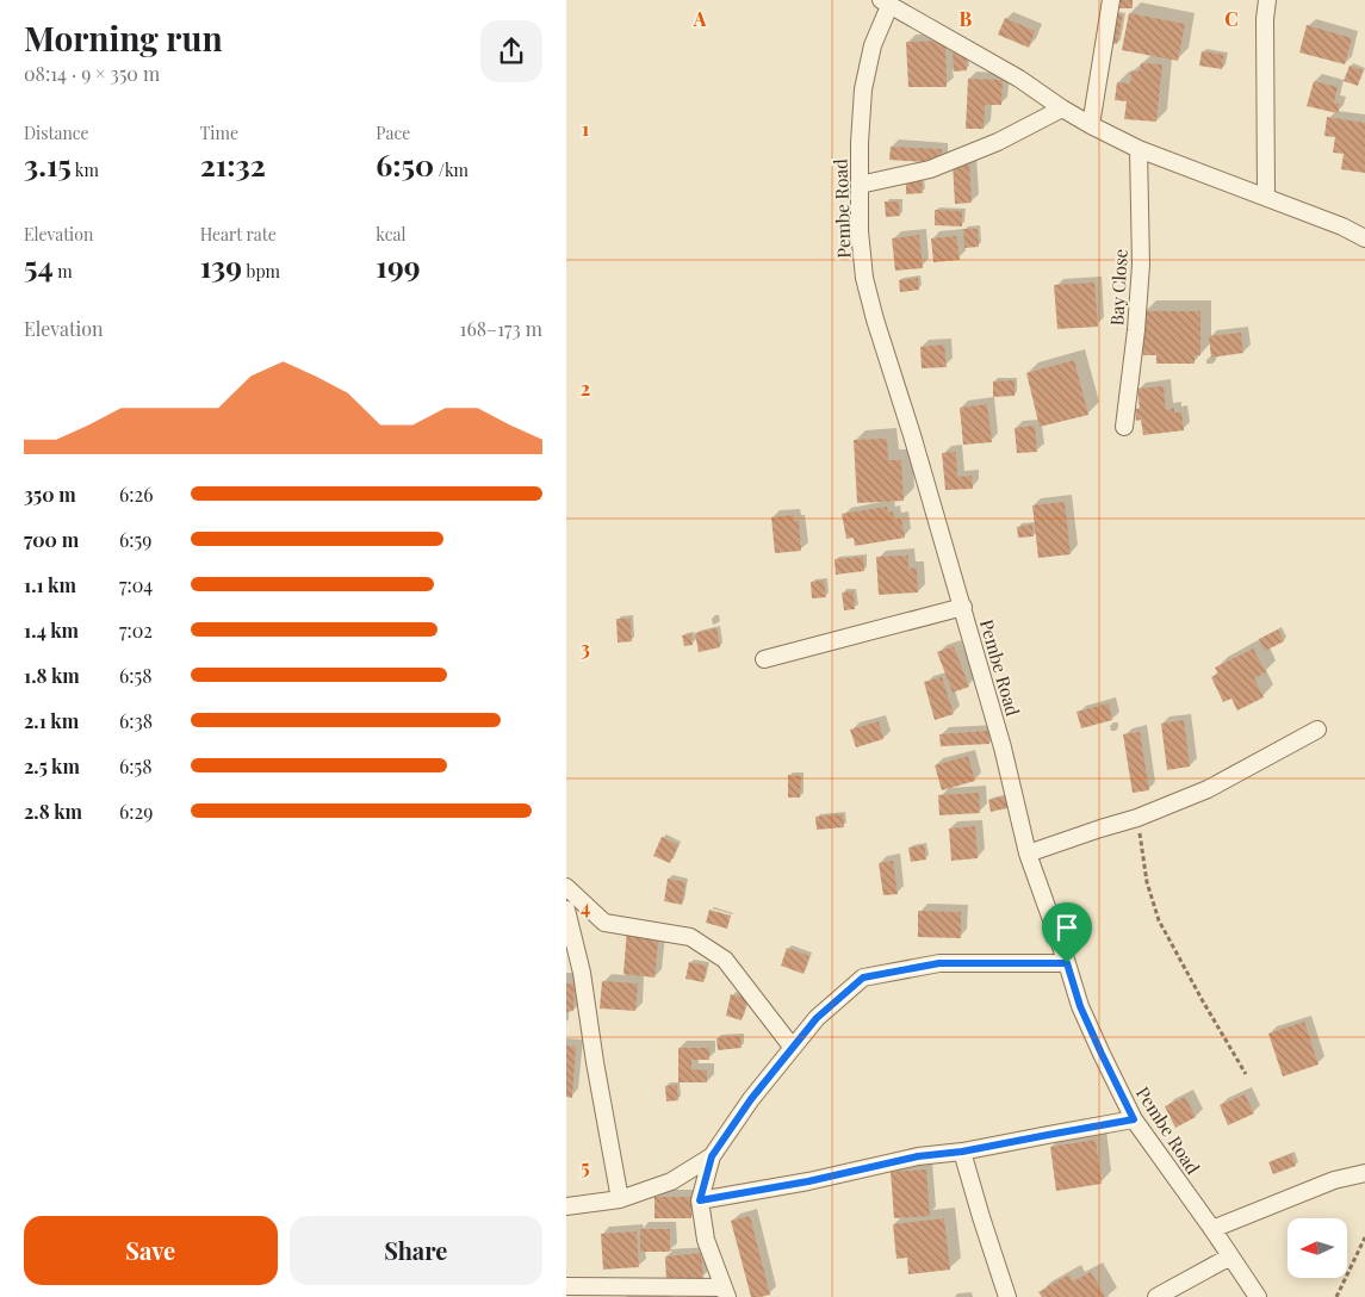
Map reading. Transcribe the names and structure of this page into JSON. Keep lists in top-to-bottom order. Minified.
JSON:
{"streets":{"street":["Pembe Road","Bay Close"]},"north":"left","page":{"heading":["Morning run","08:14 · 9 × 350 m"],"stats":[["Distance","3.15 km"],["Time","21:32"],["Pace","6:50 /km"],["Elevation","54 m"],["Heart rate","139 bpm"],["kcal","199"]],"chart":["Elevation","168–173 m"],"list":[{"name":"350 m","note":"6:26"},{"name":"700 m","note":"6:59"},{"name":"1.1 km","note":"7:04"},{"name":"1.4 km","note":"7:02"},{"name":"1.8 km","note":"6:58"},{"name":"2.1 km","note":"6:38"},{"name":"2.5 km","note":"6:58"},{"name":"2.8 km","note":"6:29"}],"buttons":["Save","Share"]},"grid":{"columns":["A","B","C"],"rows":["1","2","3","4","5"]}}
